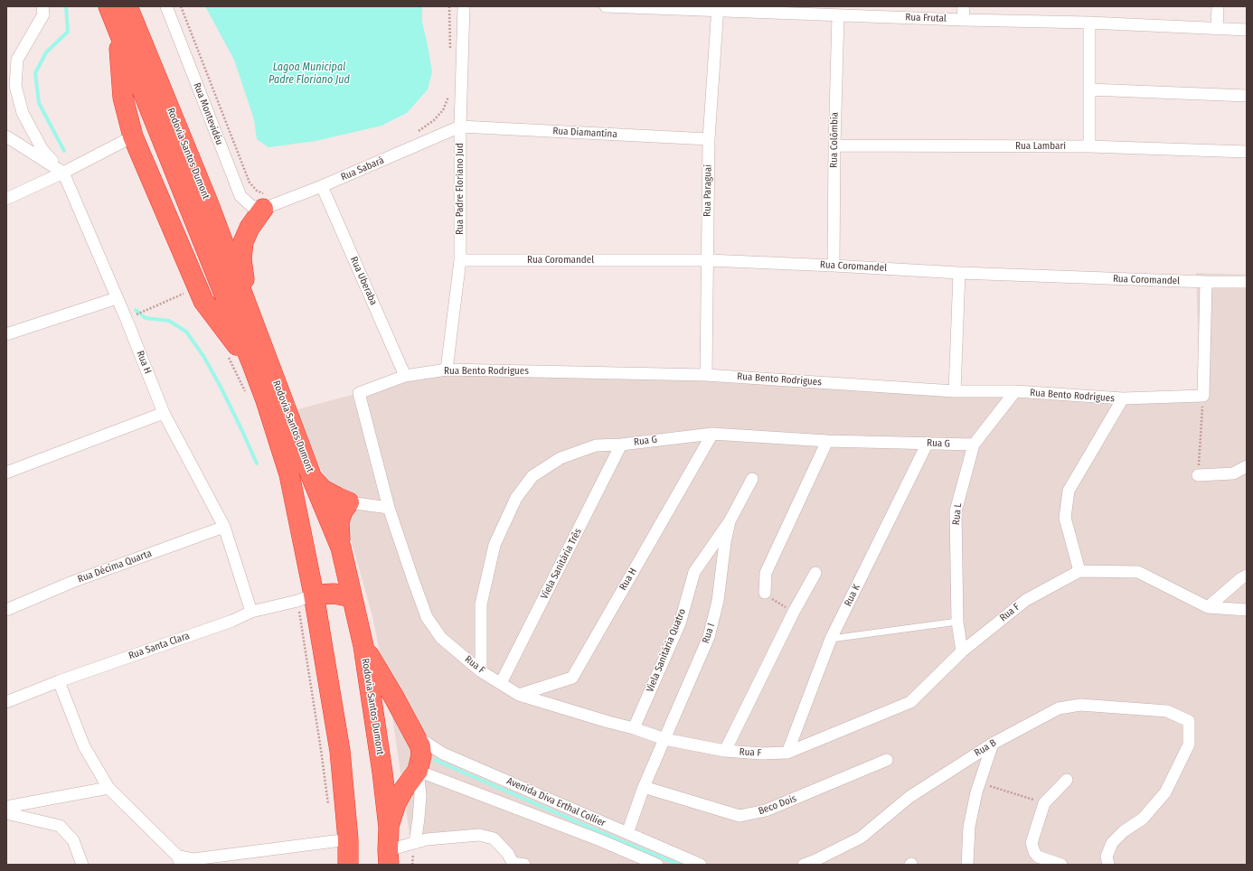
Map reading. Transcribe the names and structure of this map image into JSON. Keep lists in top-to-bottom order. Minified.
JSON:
{"streets":{"highway":["Rodovia Santos Dumont"],"street":["Rua Frutal","Rua Montevidéu","Rua Diamantina","Rua Colômbia","Rua Lambari","Rua Sabará","Rua Padre Floriano Jud","Rua Paraguai","Rua Coromandel","Rua Uberaba","Rua H","Rua Bento Rodrigues","Rua G","Rua L","Viela Sanitária Três","Rua Décima Quarta","Rua K","Rua F","Rua I","Rua Santa Clara","Viela Sanitária Quatro","Rua B","Avenida Diva Erthal Collier","Beco Dois"]},"crossings":[["Rua Frutal","Rua Colômbia"],["Rua Frutal","Rua Paraguai"],["Rua Montevidéu","Rua Sabará"],["Rua Diamantina","Rua Sabará"],["Rua Diamantina","Rua Padre Floriano Jud"],["Rua Diamantina","Rua Paraguai"],["Rua Colômbia","Rua Lambari"],["Rua Colômbia","Rua Coromandel"],["Rodovia Santos Dumont","Rua Santa Clara"],["Rua Sabará","Rua Padre Floriano Jud"],["Rua Sabará","Rua Uberaba"],["Rua Padre Floriano Jud","Rua Coromandel"],["Rua Padre Floriano Jud","Rua Bento Rodrigues"],["Rua Paraguai","Rua Coromandel"],["Rua Paraguai","Rua Bento Rodrigues"],["Rua Uberaba","Rua Bento Rodrigues"],["Rua H","Rua G"],["Rua H","Rua Décima Quarta"],["Rua H","Rua F"],["Rua H","Rua Santa Clara"],["Rua Bento Rodrigues","Rua L"],["Rua Bento Rodrigues","Rua F"],["Rua G","Rua L"],["Rua G","Viela Sanitária Três"],["Rua G","Rua K"],["Rua G","Rua F"],["Rua L","Rua F"],["Viela Sanitária Três","Rua F"],["Rua K","Rua F"],["Rua F","Rua I"],["Rua F","Viela Sanitária Quatro"],["Rua I","Viela Sanitária Quatro"],["Rua I","Avenida Diva Erthal Collier"],["Rua I","Beco Dois"]],"water":["Lagoa Municipal Padre Floriano Jud"]}
